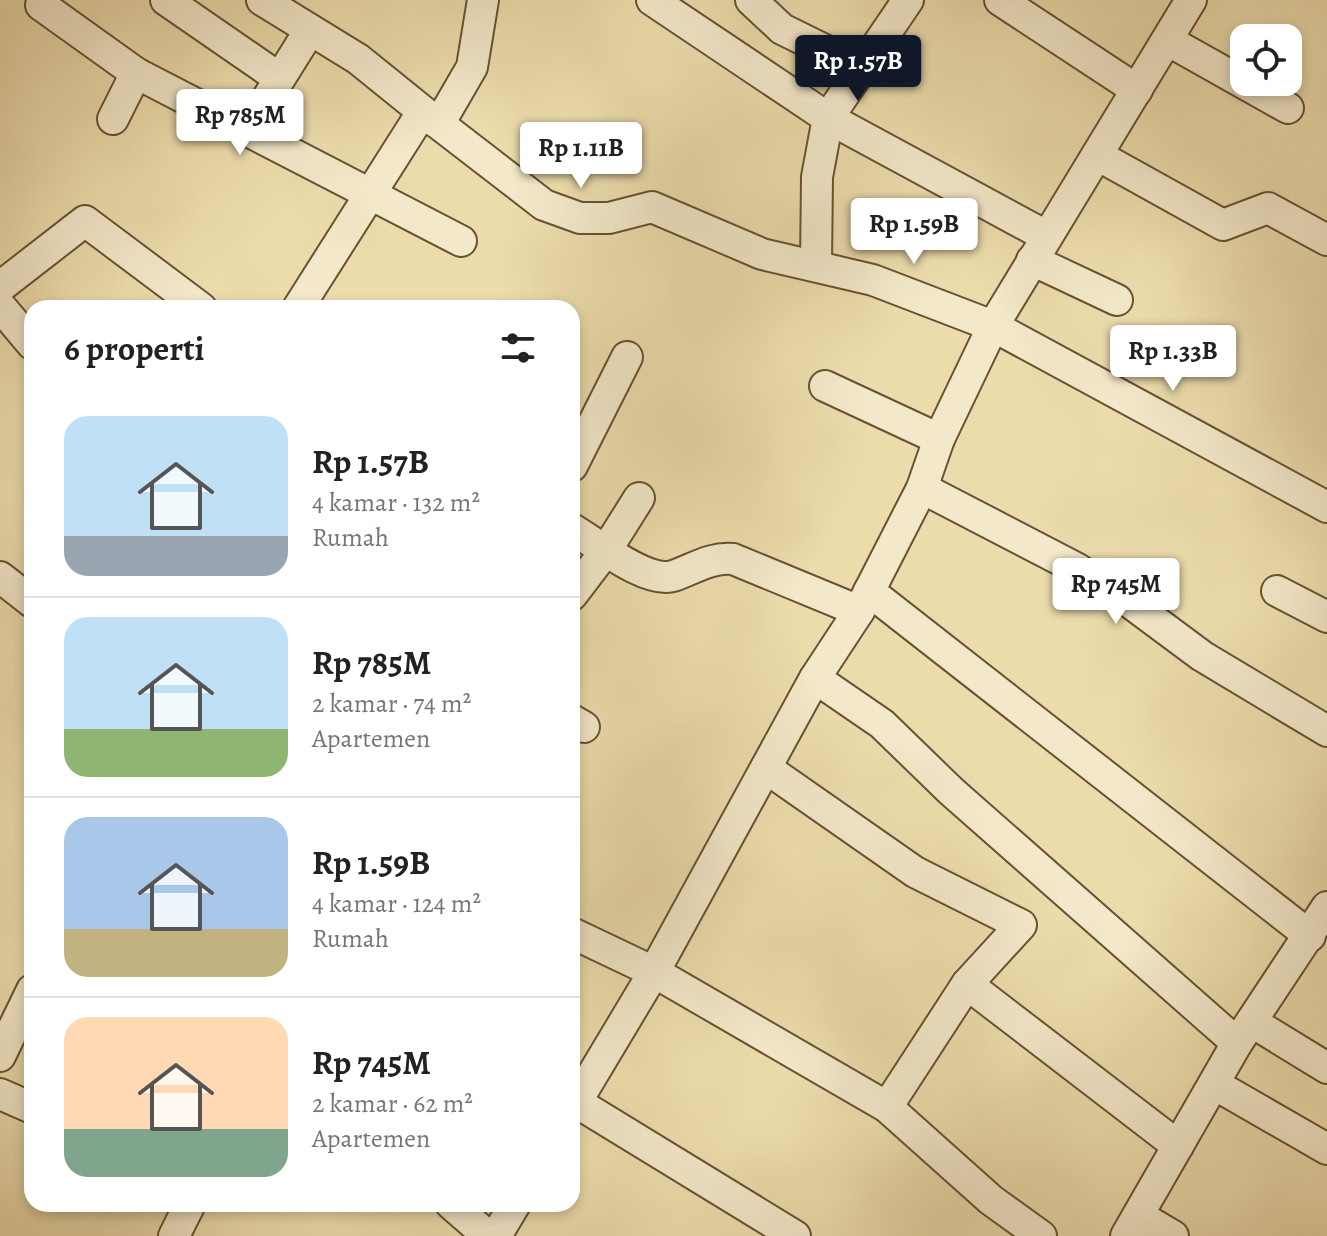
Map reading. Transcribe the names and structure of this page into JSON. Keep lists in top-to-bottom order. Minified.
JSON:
{"page":{"price":["Rp 1.57B","Rp 785M","Rp 1.11B","Rp 1.59B","Rp 1.33B","Rp 745M"],"heading":"6 properti","list":[{"name":"Rp 1.57B","note":"4 kamar · 132 m² · Rumah"},{"name":"Rp 785M","note":"2 kamar · 74 m² · Apartemen"},{"name":"Rp 1.59B","note":"4 kamar · 124 m² · Rumah"},{"name":"Rp 745M","note":"2 kamar · 62 m² · Apartemen"}]}}
